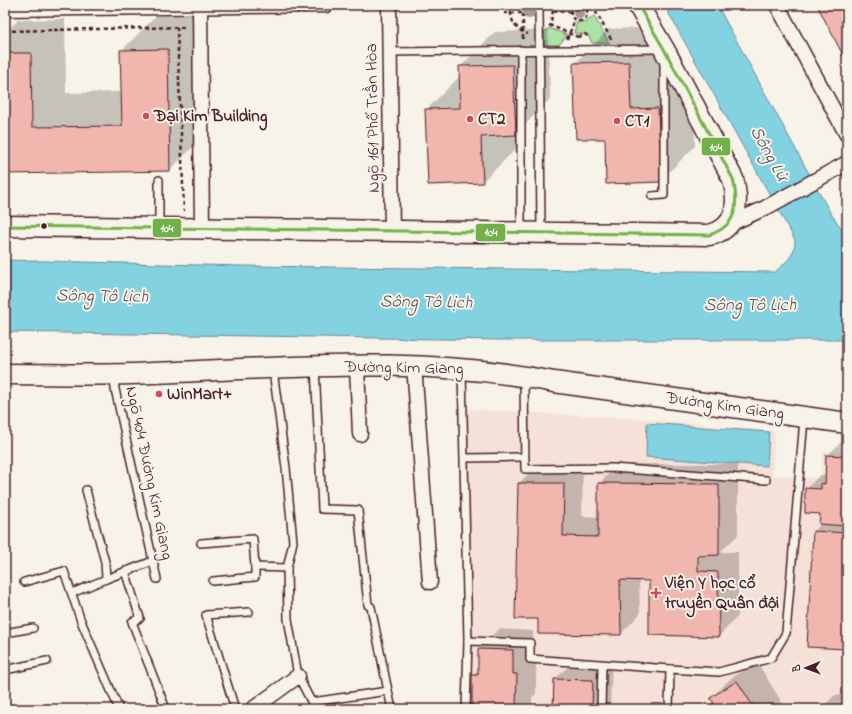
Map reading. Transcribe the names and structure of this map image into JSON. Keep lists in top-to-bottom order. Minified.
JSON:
{"streets":{"main road":["Đường Kim Giang"],"street":["Ngõ 161 Phố Trần Hòa"],"lane":["Ngõ 404 Đường Kim Giang"]},"crossings":[["Đường Kim Giang","Ngõ 404 Đường Kim Giang"]],"water":["Sông Lừ","Sông Tô Lịch"],"places":{"other":["Đại Kim Building","CT2","CT1","WinMart+"],"health":["Viện Y học cổ truyền Quân đội"]},"lines":["transit line 104"],"north":"left"}
